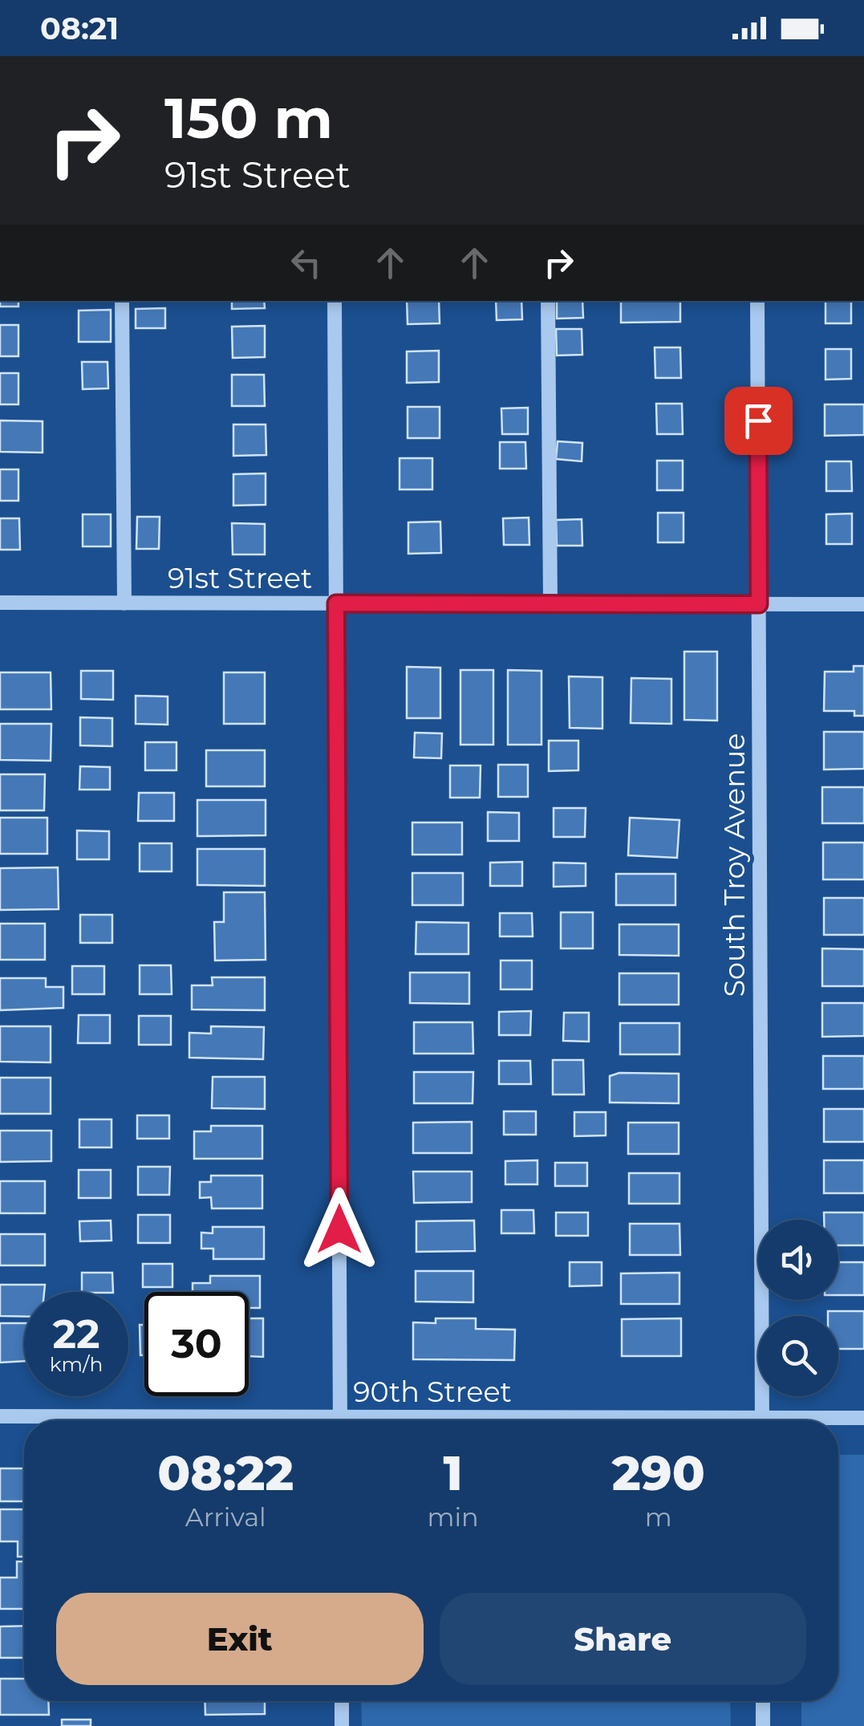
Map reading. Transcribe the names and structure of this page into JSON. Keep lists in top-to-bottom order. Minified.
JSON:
{"streets":{"street":["91st Street","South Troy Avenue","90th Street"]},"crossings":[["91st Street","South Troy Avenue"]],"page":{"status":"08:21","turn":["150 m","91st Street"],"speed":"22 km/h","limit":"30","eta":["08:22","Arrival","1","min","290","m"],"buttons":["Exit","Share"]}}
